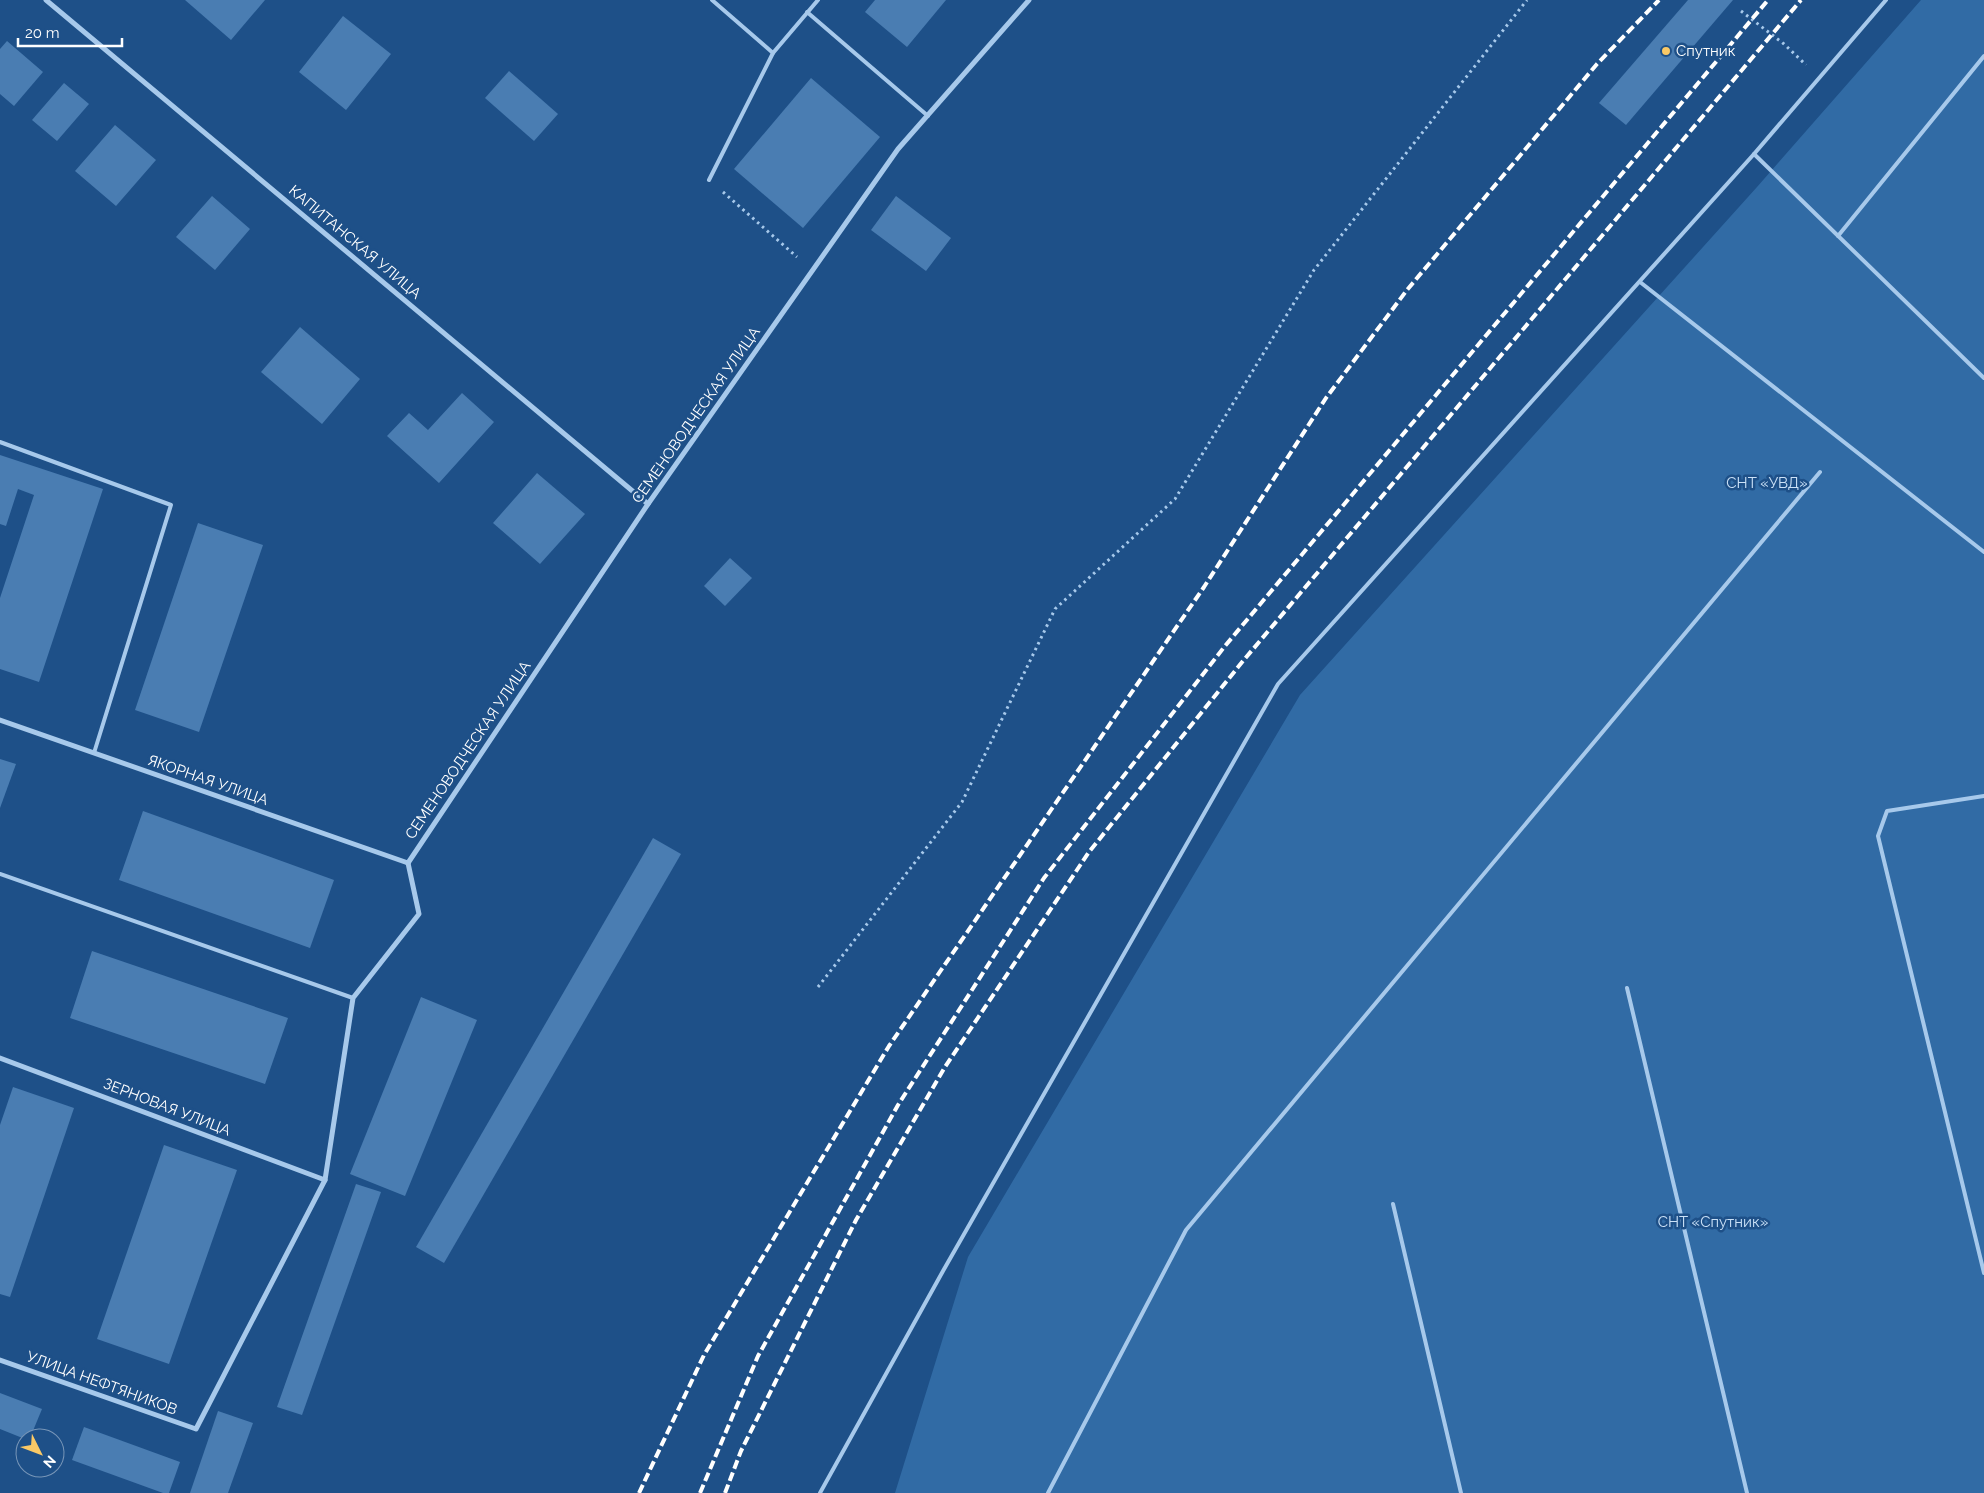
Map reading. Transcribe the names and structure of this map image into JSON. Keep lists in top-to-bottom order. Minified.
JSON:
{"streets":{"street":["КАПИТАНСКАЯ УЛИЦА","СЕМЕНОВОДЧЕСКАЯ УЛИЦА","ЯКОРНАЯ УЛИЦА","ЗЕРНОВАЯ УЛИЦА","УЛИЦА НЕФТЯНИКОВ"]},"crossings":[["КАПИТАНСКАЯ УЛИЦА","СЕМЕНОВОДЧЕСКАЯ УЛИЦА"],["СЕМЕНОВОДЧЕСКАЯ УЛИЦА","ЯКОРНАЯ УЛИЦА"],["ЗЕРНОВАЯ УЛИЦА","УЛИЦА НЕФТЯНИКОВ"]],"parks":["СНТ «УВД»","СНТ «Спутник»"],"places":["Спутник"],"scale_bar":"20 m","north":"bottom right"}
